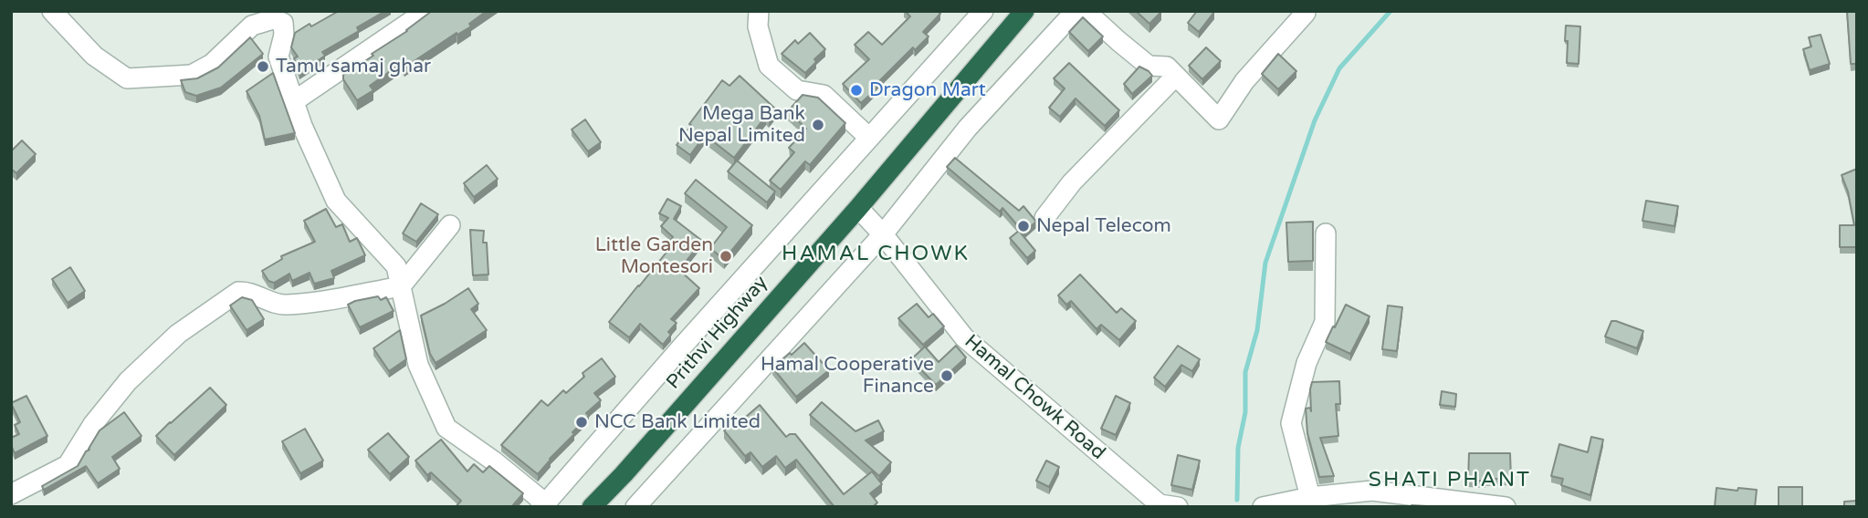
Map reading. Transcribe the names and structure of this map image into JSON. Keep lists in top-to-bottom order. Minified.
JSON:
{"streets":{"highway":["Prithvi Highway"],"street":["Hamal Chowk Road"]},"crossings":[["Prithvi Highway","Hamal Chowk Road"]],"districts":["HAMAL CHOWK","SHATI PHANT"],"places":["Tamu samaj ghar","Dragon Mart","Mega Bank Nepal Limited","Nepal Telecom","Little Garden Montesori","Hamal Cooperative Finance","NCC Bank Limited"]}
